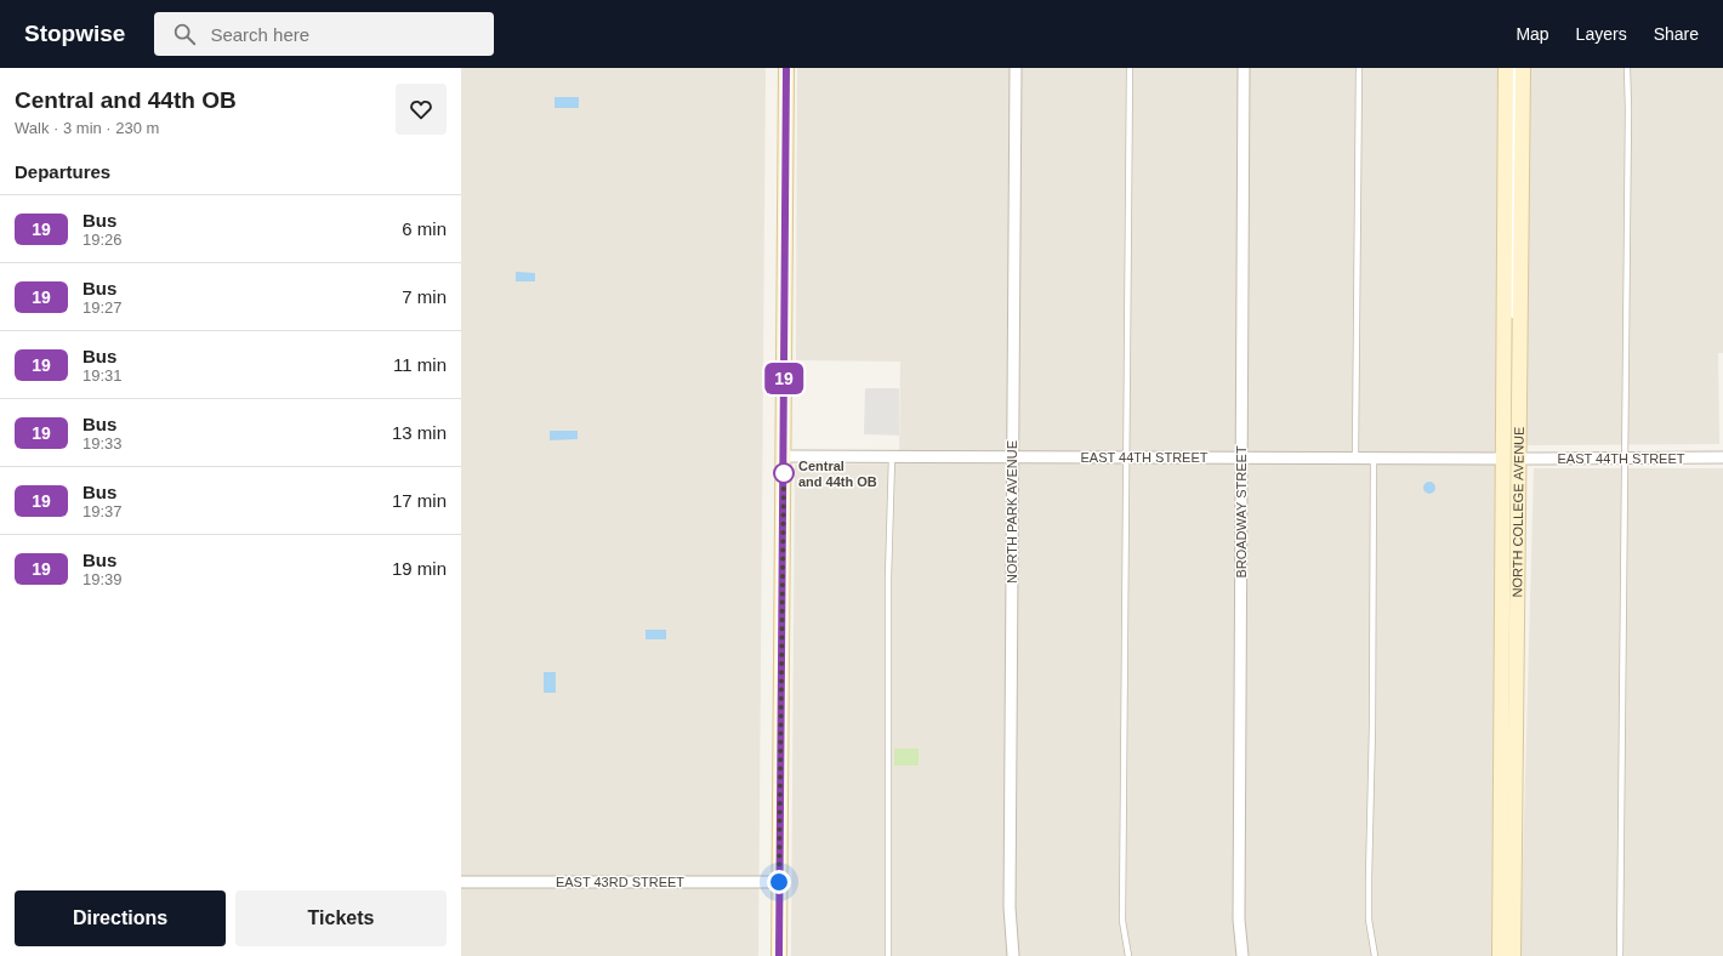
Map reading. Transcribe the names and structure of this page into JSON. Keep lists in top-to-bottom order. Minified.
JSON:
{"streets":{"main road":["NORTH COLLEGE AVENUE"],"street":["EAST 44TH STREET","NORTH PARK AVENUE","BROADWAY STREET","EAST 43RD STREET"]},"crossings":[["EAST 44TH STREET","NORTH PARK AVENUE"],["EAST 44TH STREET","BROADWAY STREET"],["EAST 44TH STREET","NORTH COLLEGE AVENUE"]],"places":["Central and 44th OB"],"lines":["bus line 19"],"page":{"header":"Stopwise","search":"Search here","nav":["Map","Layers","Share"],"heading":[["Central and 44th OB","Walk · 3 min · 230 m"],"Departures"],"on_map":"19","list":[{"mark":"19","name":"Bus","note":"19:26","value":"6 min"},{"mark":"19","name":"Bus","note":"19:27","value":"7 min"},{"mark":"19","name":"Bus","note":"19:31","value":"11 min"},{"mark":"19","name":"Bus","note":"19:33","value":"13 min"},{"mark":"19","name":"Bus","note":"19:37","value":"17 min"},{"mark":"19","name":"Bus","note":"19:39","value":"19 min"}],"buttons":["Directions","Tickets"]}}
